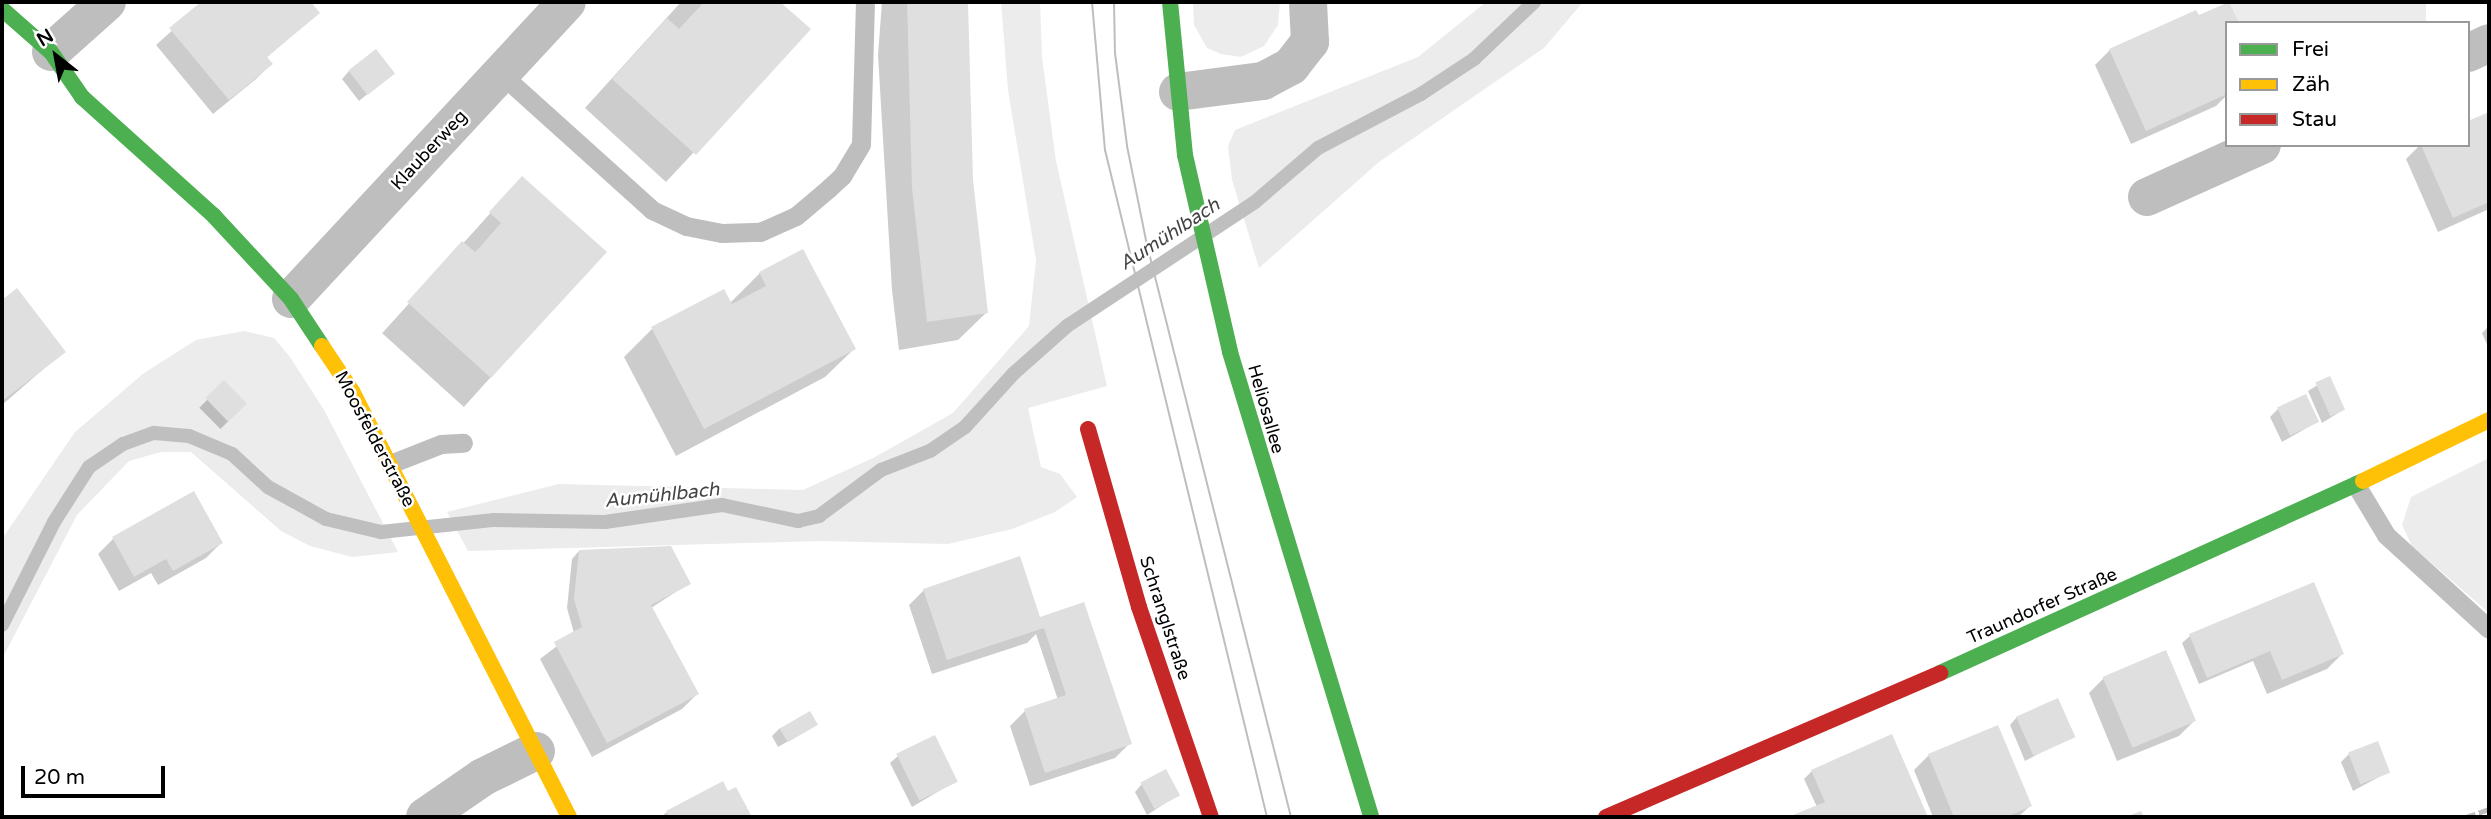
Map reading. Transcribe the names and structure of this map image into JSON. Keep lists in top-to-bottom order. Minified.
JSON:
{"streets":{"street":["Klauberweg","Heliosallee","Moosfelderstraße","Traundorfer Straße","Schranglstraße"]},"crossings":[["Klauberweg","Moosfelderstraße"]],"water":["Aumühlbach"],"legend":["Frei","Zäh","Stau"],"scale_bar":"20 m","north":"top left"}
